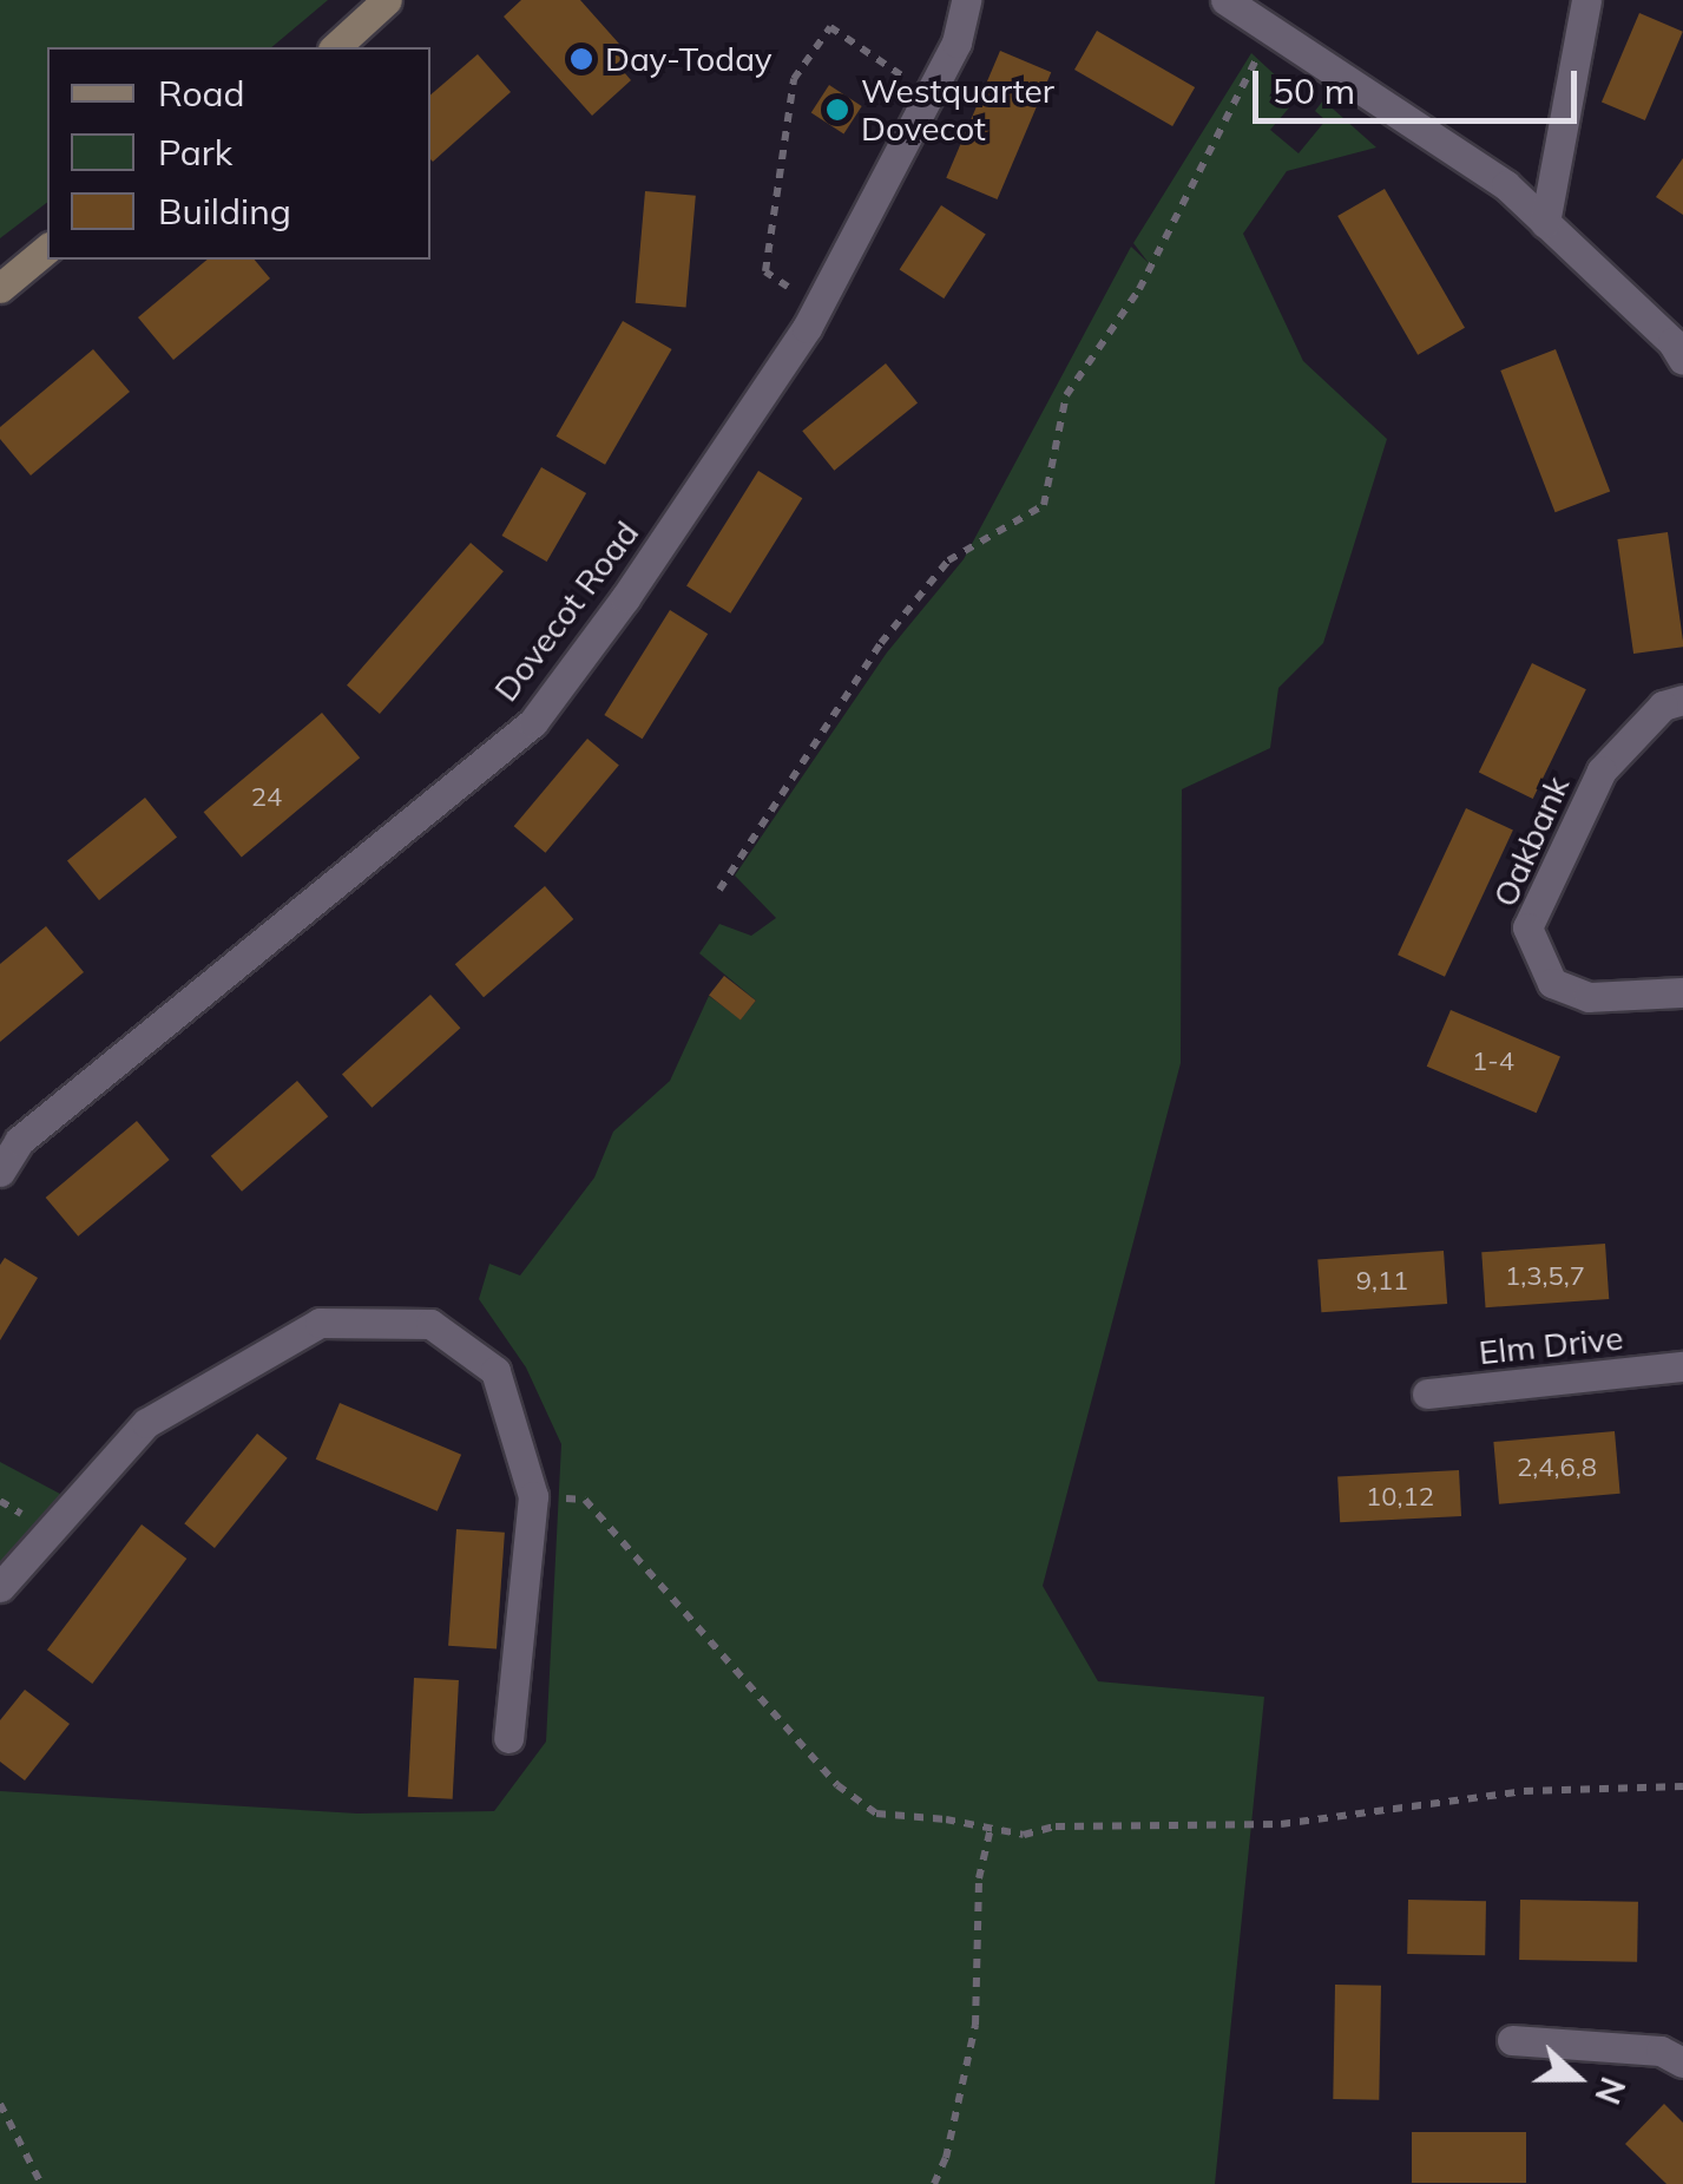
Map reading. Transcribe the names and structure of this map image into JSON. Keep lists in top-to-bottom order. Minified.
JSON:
{"streets":{"street":["Dovecot Road","Oakbank","Elm Drive"]},"places":["Day-Today","Westquarter Dovecot"],"house_numbers":["24","1-4","1,3,5,7","9,11","2,4,6,8","10,12"],"legend":["Road","Park","Building"],"scale_bar":"50 m","north":"right"}
